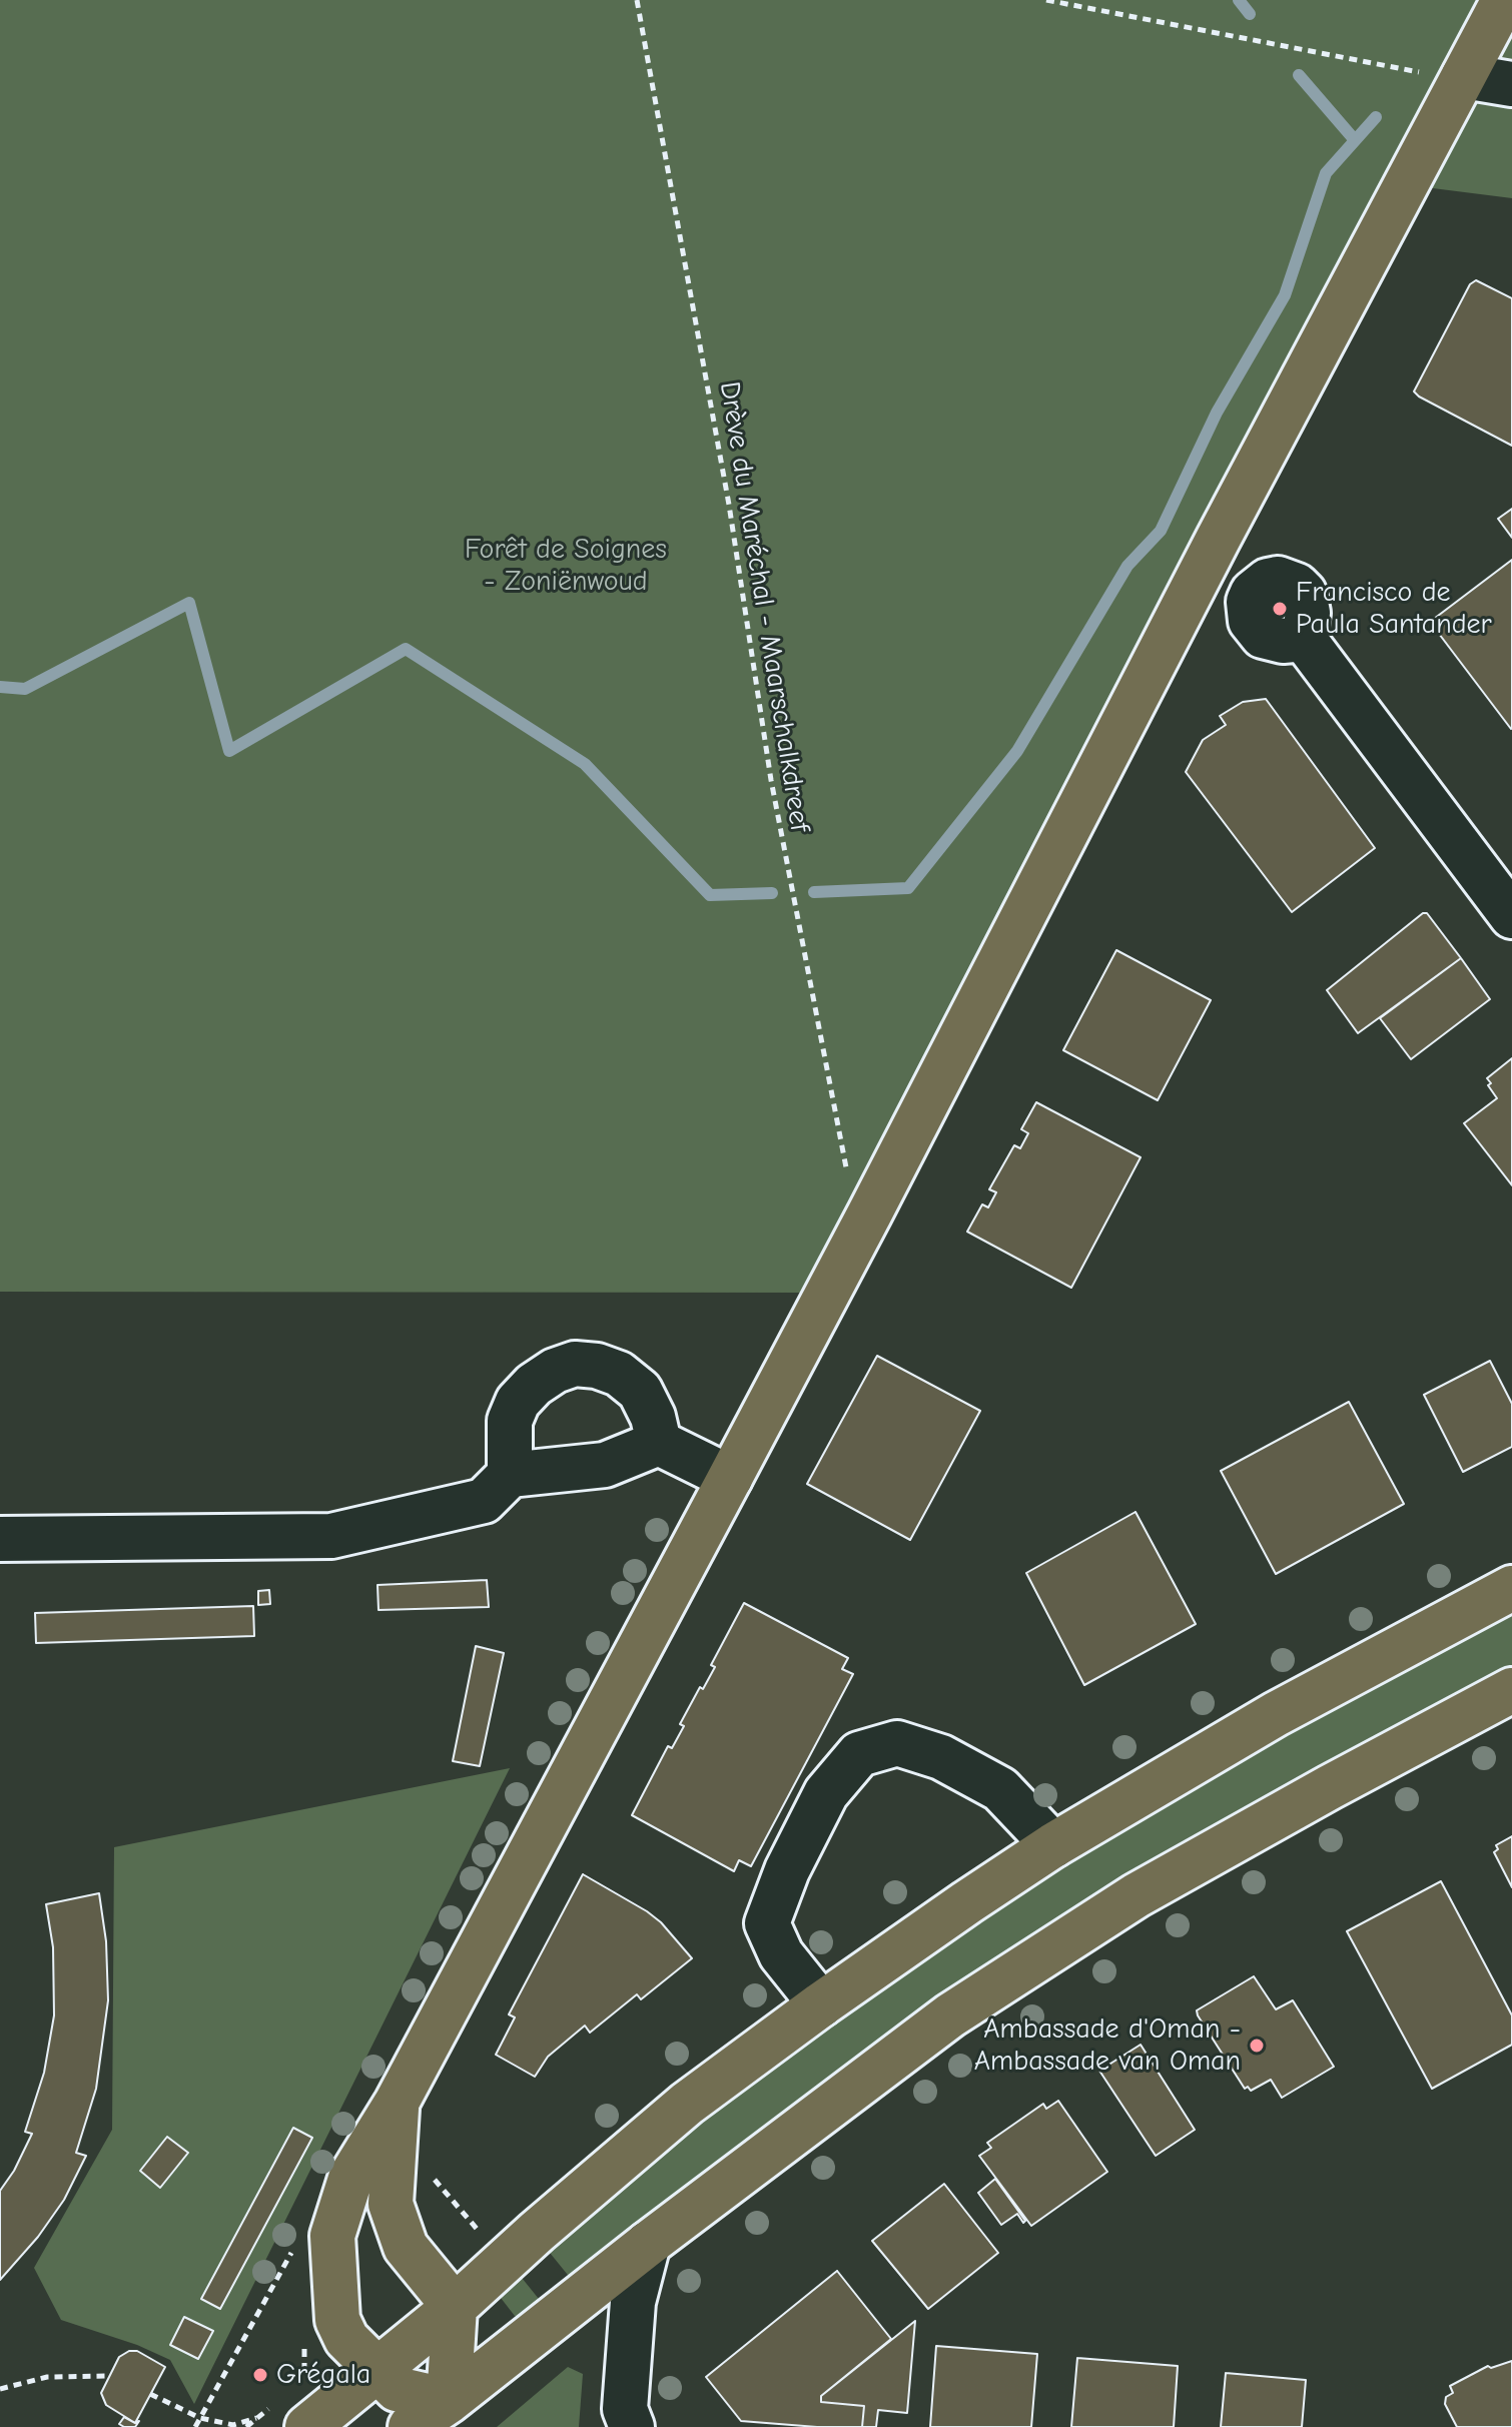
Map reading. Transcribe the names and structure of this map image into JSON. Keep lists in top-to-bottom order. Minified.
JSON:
{"streets":{"path":["Drève du Maréchal - Maarschalkdreef"]},"parks":["Forêt de Soignes - Zoniënwoud"],"places":["Francisco de Paula Santander","Ambassade d'Oman - Ambassade van Oman","Grégala"]}
